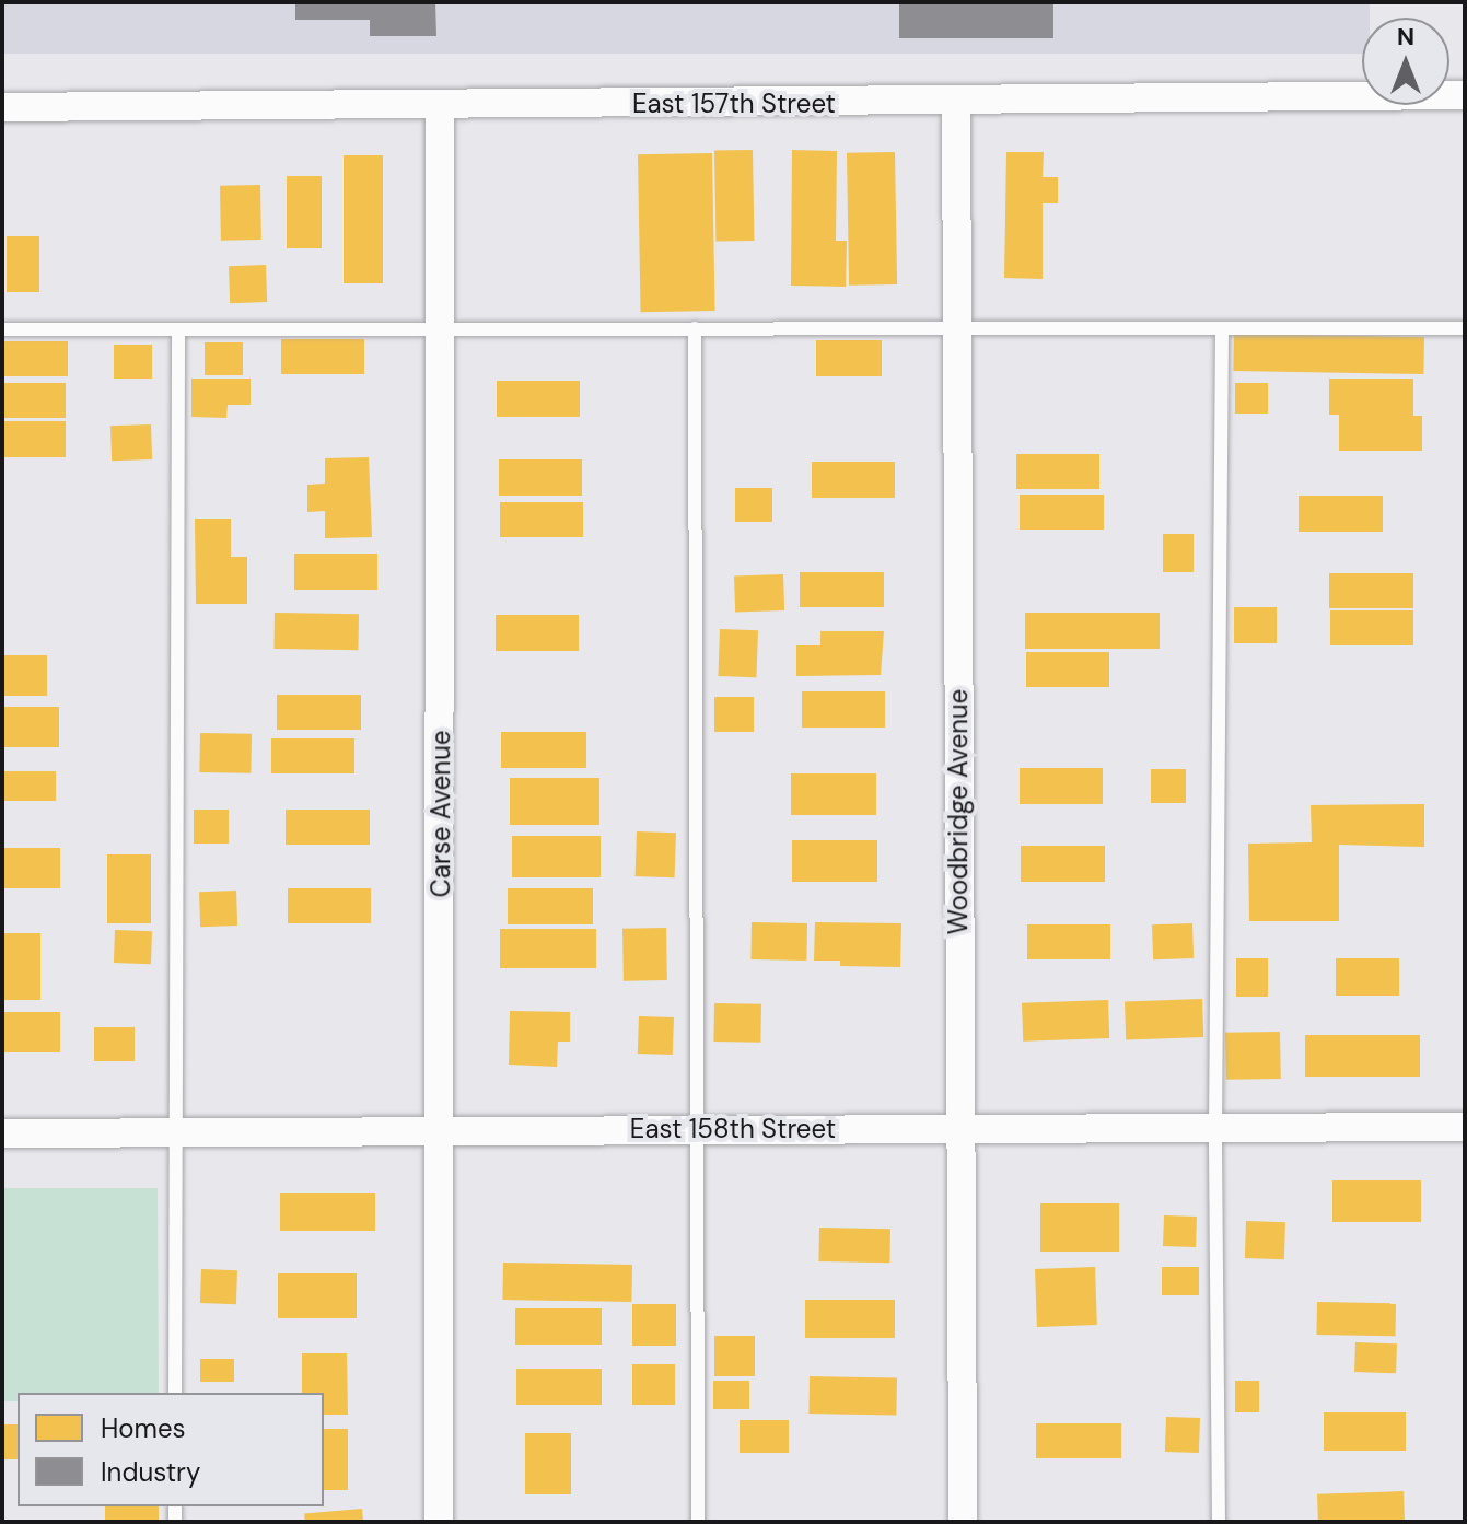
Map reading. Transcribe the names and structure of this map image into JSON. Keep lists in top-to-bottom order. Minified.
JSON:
{"streets":{"street":["East 157th Street","Woodbridge Avenue","Carse Avenue","East 158th Street"]},"crossings":[["East 157th Street","Woodbridge Avenue"],["East 157th Street","Carse Avenue"],["Woodbridge Avenue","East 158th Street"],["Carse Avenue","East 158th Street"]],"legend":["Homes","Industry"],"north":"top"}
